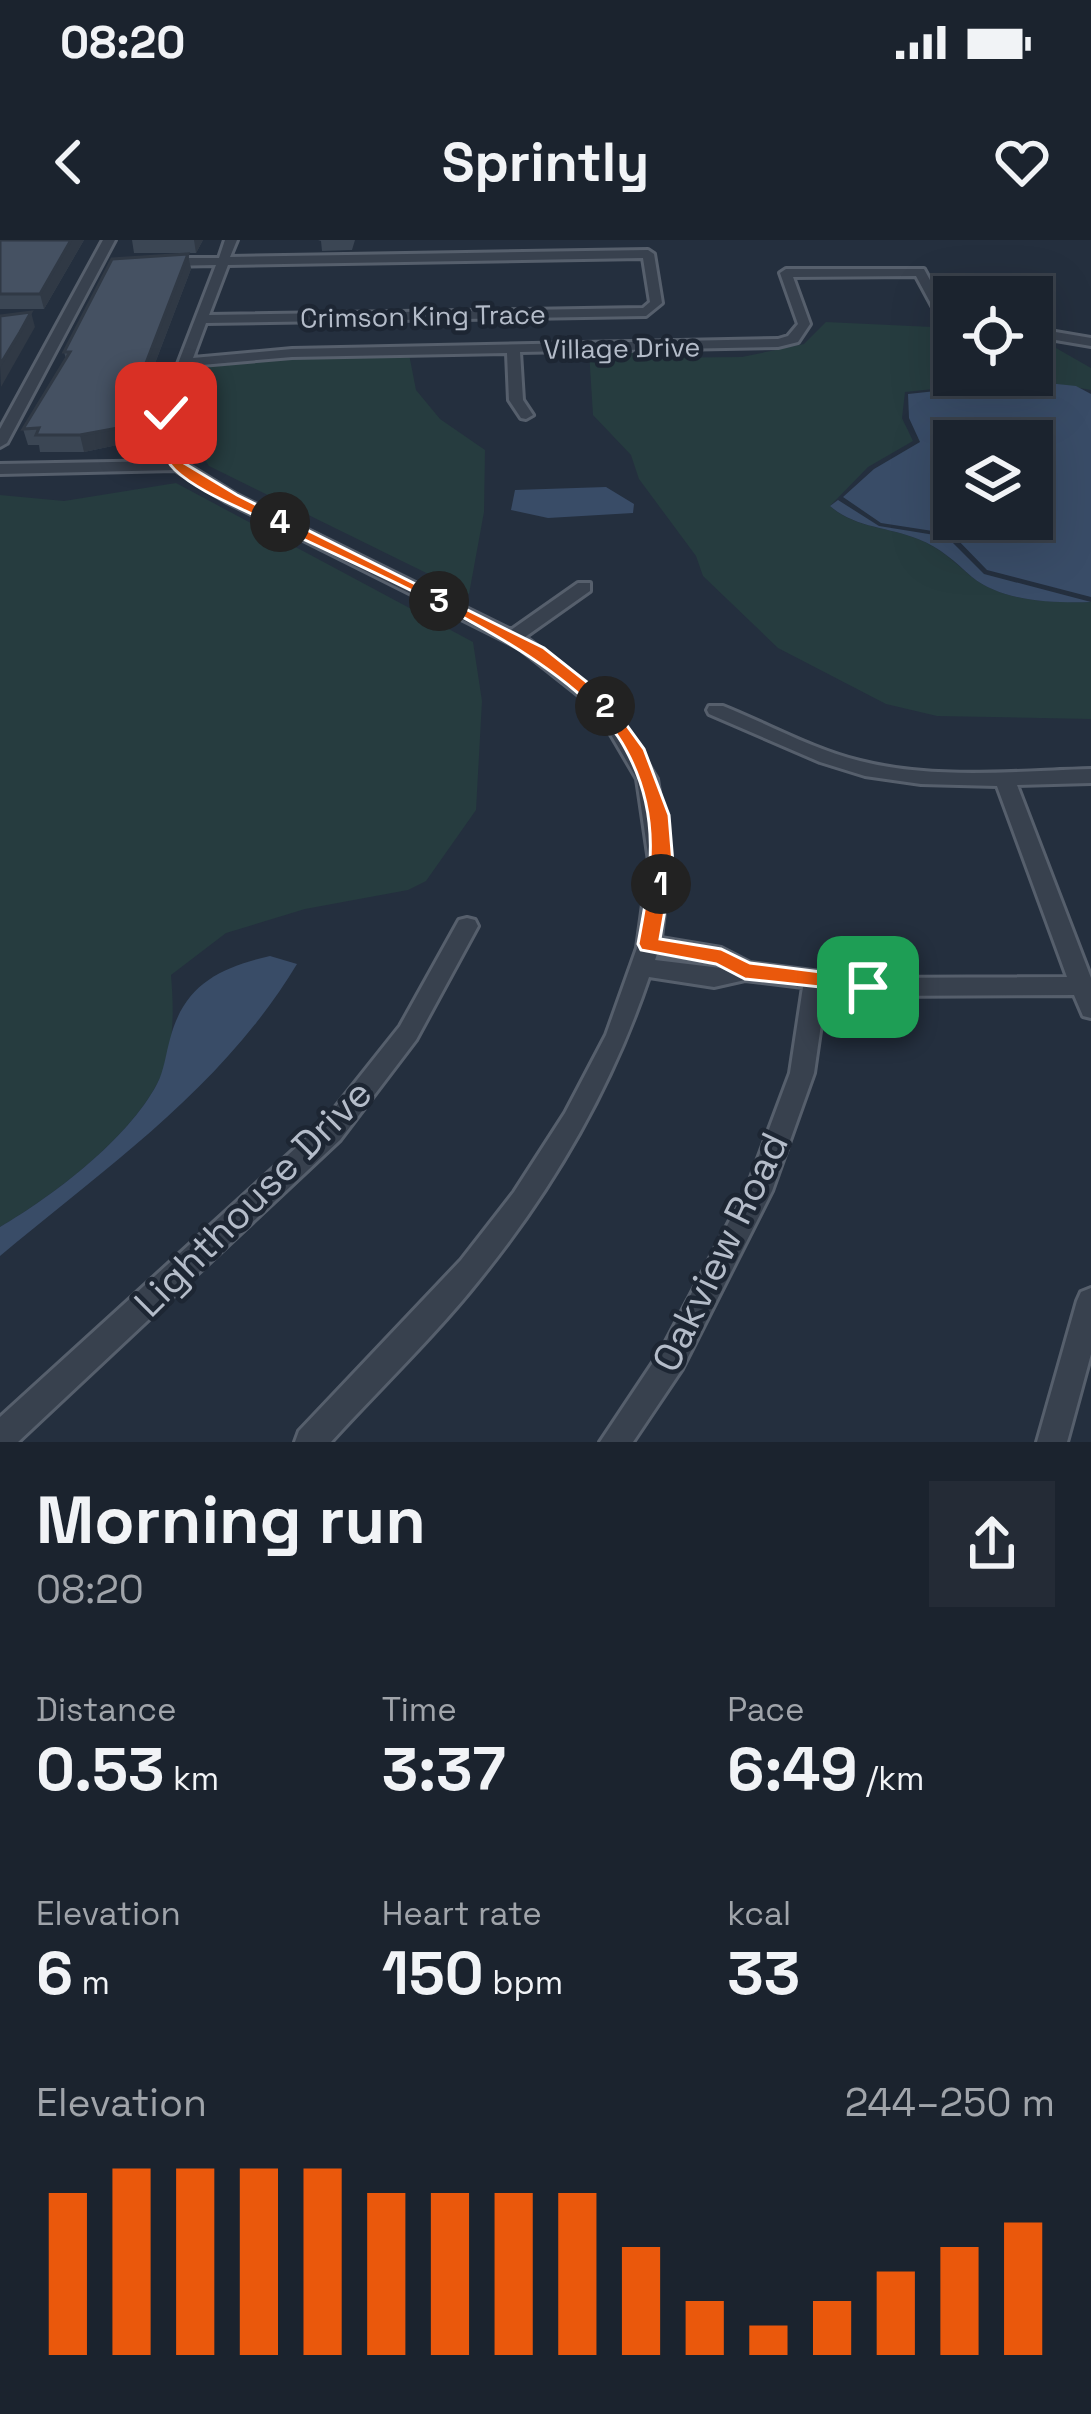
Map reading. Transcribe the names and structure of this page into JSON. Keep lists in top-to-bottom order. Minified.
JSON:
{"streets":{"street":["Crimson King Trace","Village Drive","Lighthouse Drive","Oakview Road"]},"page":{"status":"08:20","header":"Sprintly","pins":["4","3","2","1"],"heading":["Morning run","08:20"],"stats":[["Distance","0.53 km"],["Time","3:37"],["Pace","6:49 /km"],["Elevation","6 m"],["Heart rate","150 bpm"],["kcal","33"]],"chart":["Elevation","244–250 m"]}}
